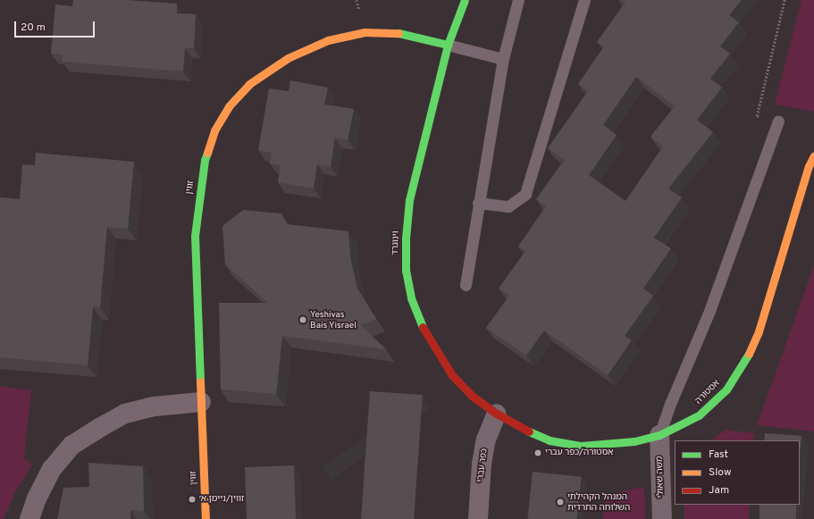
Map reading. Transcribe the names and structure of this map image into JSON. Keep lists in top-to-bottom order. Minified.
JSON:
{"streets":{"street":["זווין","וינוגרד","אסטורה","כפר עברי","משה שאולי"]},"crossings":[["זווין","וינוגרד"],["וינוגרד","אסטורה"],["וינוגרד","כפר עברי"],["אסטורה","כפר עברי"],["אסטורה","משה שאולי"]],"places":["Yeshivas Bais Yisrael","אסטורה/כפר עברי","זווין/ניימן א׳","המנהל הקהילתי השלוחה החרדית"],"legend":["Fast","Slow","Jam"],"scale_bar":"20 m"}
